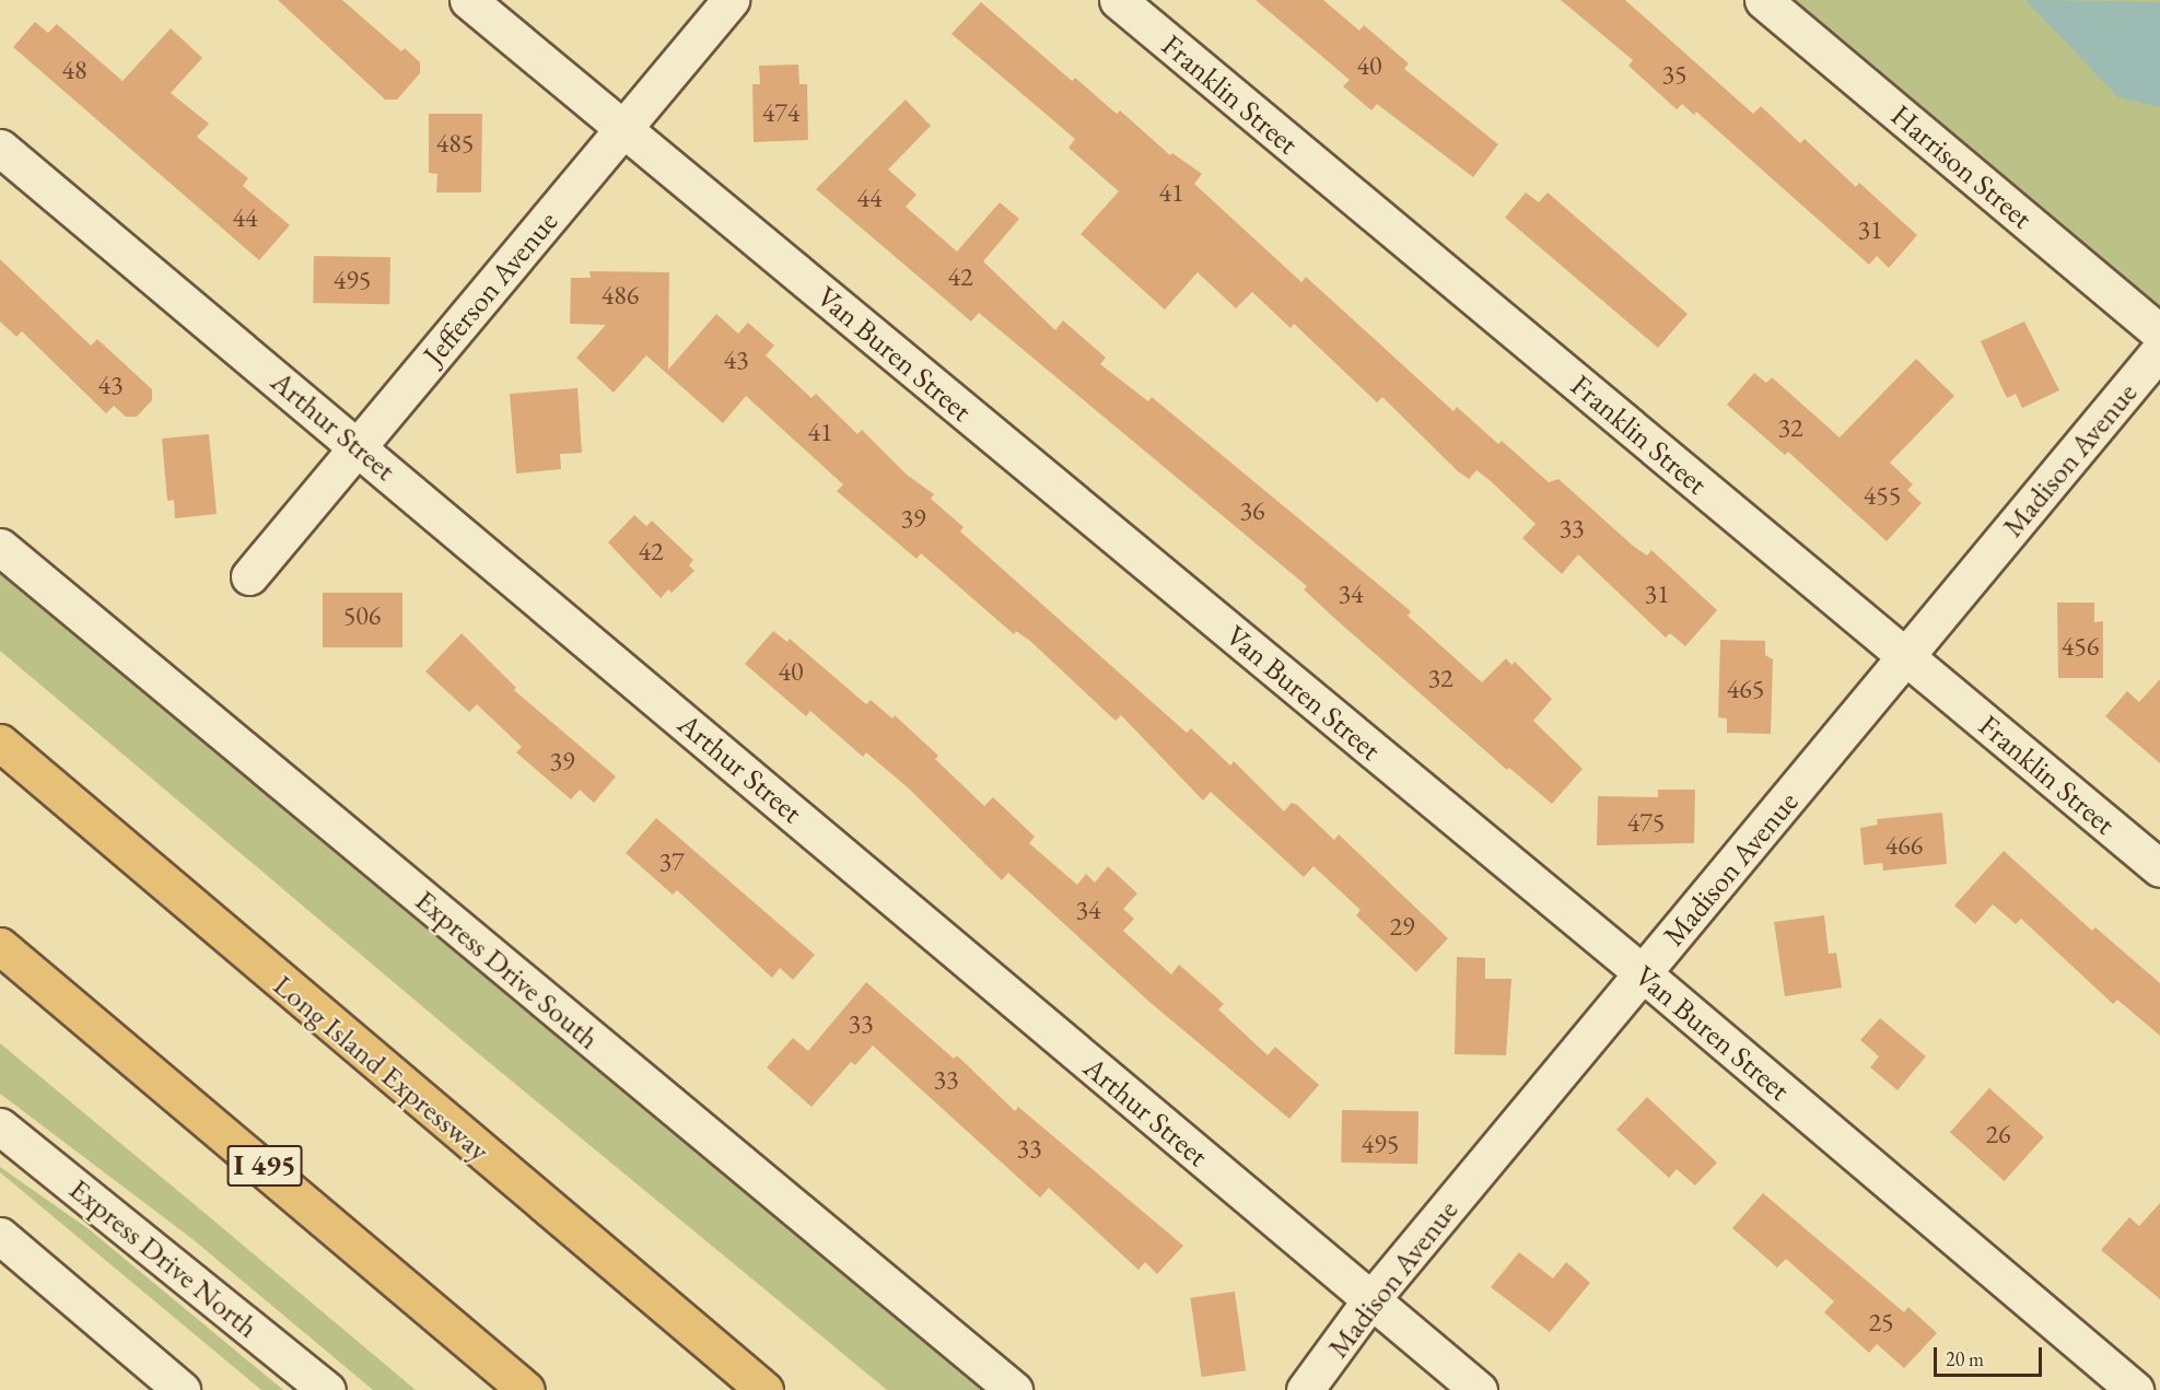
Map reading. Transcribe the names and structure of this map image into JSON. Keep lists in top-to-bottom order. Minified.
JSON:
{"streets":{"highway":["Long Island Expressway","I 495"],"street":["Franklin Street","Harrison Street","Jefferson Avenue","Van Buren Street","Arthur Street","Madison Avenue","Express Drive South","Express Drive North"]},"crossings":[["Franklin Street","Madison Avenue"],["Jefferson Avenue","Van Buren Street"],["Jefferson Avenue","Arthur Street"],["Van Buren Street","Madison Avenue"],["Arthur Street","Madison Avenue"]],"house_numbers":["40","48","35","474","485","41","44","44","31","42","495","486","43","43","32","41","455","36","39","33","42","34","31","506","456","40","32","465","39","475","466","37","34","29","33","33","26","495","33","25"],"scale_bar":"20 m"}
